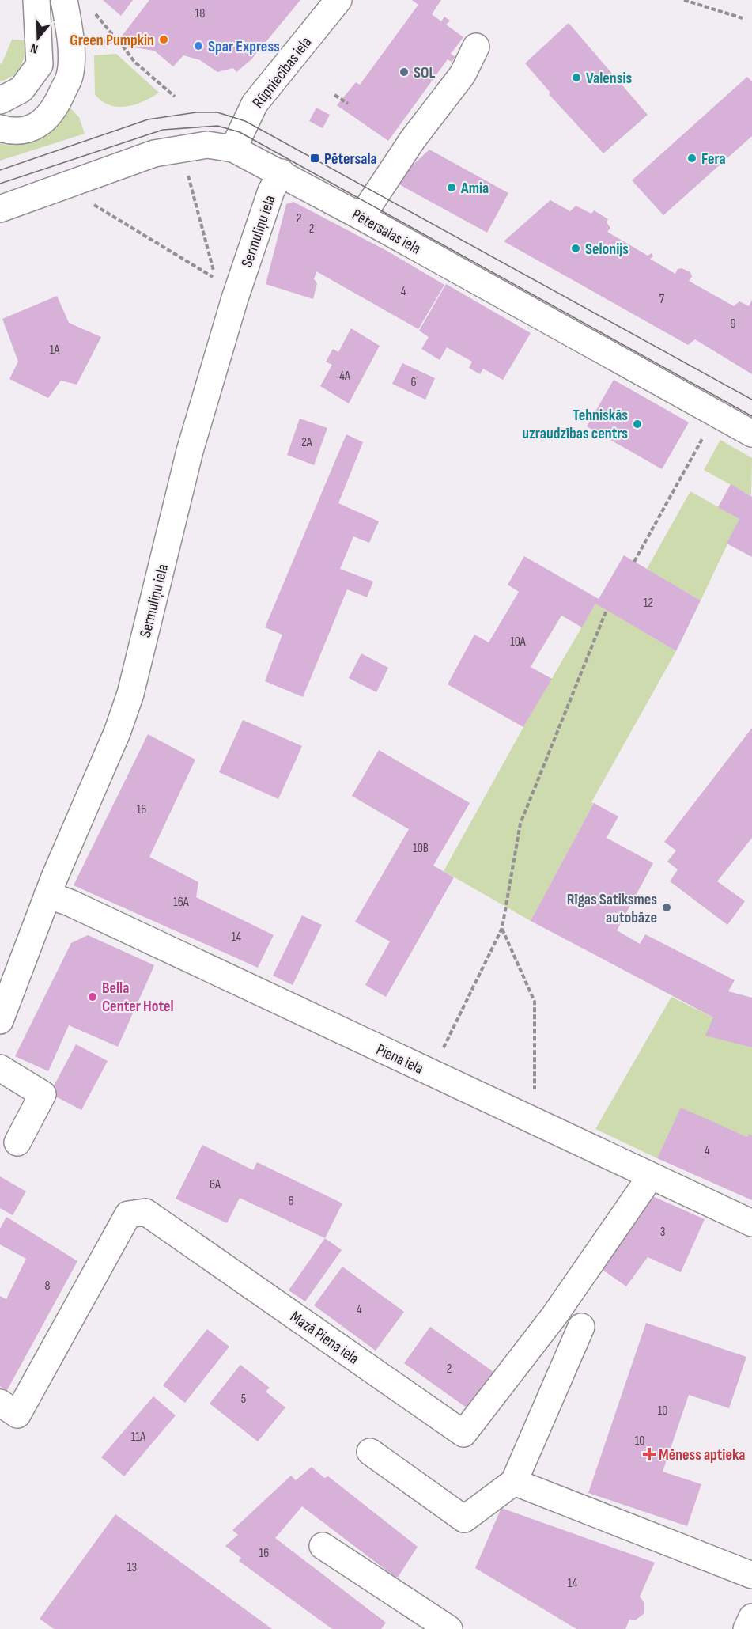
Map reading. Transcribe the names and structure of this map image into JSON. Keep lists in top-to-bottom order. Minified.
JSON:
{"streets":{"street":["Rūpniecības iela","Sermuliņu iela","Pētersalas iela","Piena iela","Mazā Piena iela"]},"crossings":[["Rūpniecības iela","Pētersalas iela"],["Sermuliņu iela","Pētersalas iela"],["Sermuliņu iela","Piena iela"],["Piena iela","Mazā Piena iela"]],"places":{"other":["Green Pumpkin","Spar Express","SOL","Valensis","Fera","Amia","Selonijs","Tehniskās uzraudzības centrs","Rīgas Satiksmes autobāze","Bella Center Hotel"],"transit":["Pētersala"],"health":["Mēness aptieka"]},"house_numbers":["1B","2","2","4","7","9","1A","4A","6","2A","12","10A","16","10B","16A","14","4","6A","6","3","8","4","2","5","10","11A","10","16","13","14"],"north":"bottom"}
